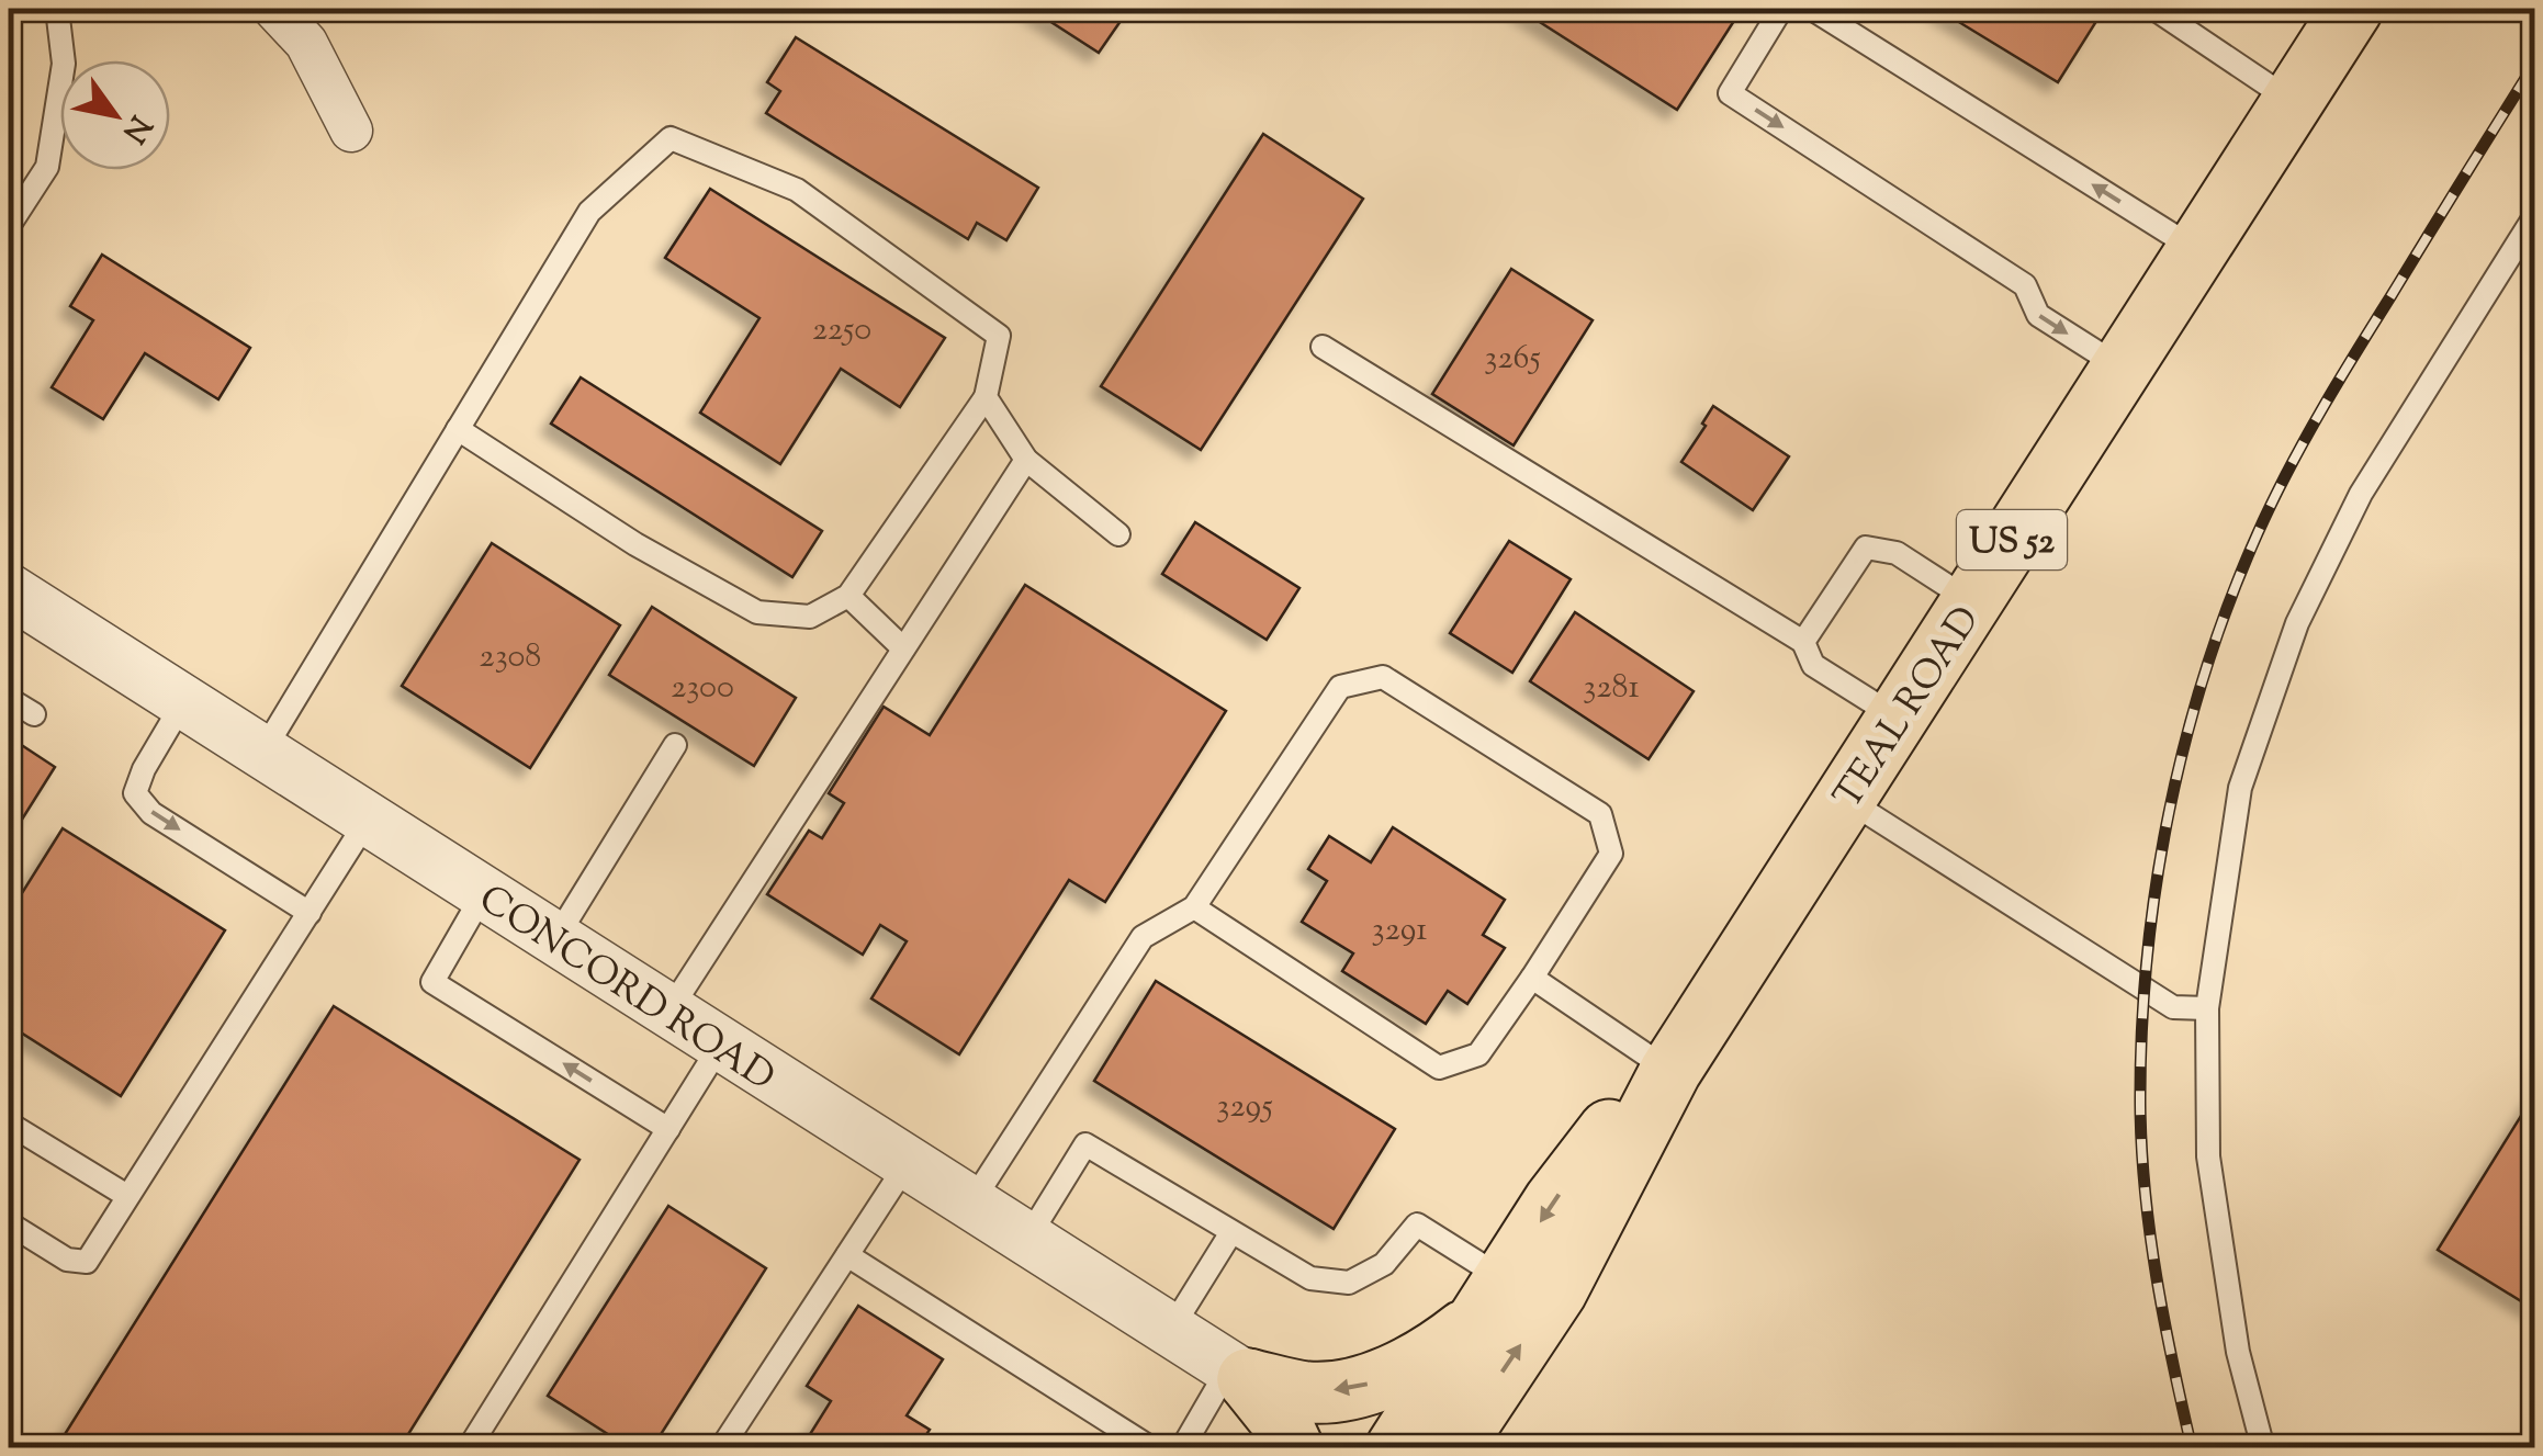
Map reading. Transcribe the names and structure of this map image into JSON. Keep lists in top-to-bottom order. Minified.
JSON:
{"streets":{"main road":["US 52","TEAL ROAD"],"street":["CONCORD ROAD"]},"house_numbers":["2250","3265","2308","2300","3281","3291","3295"],"north":"bottom right"}
